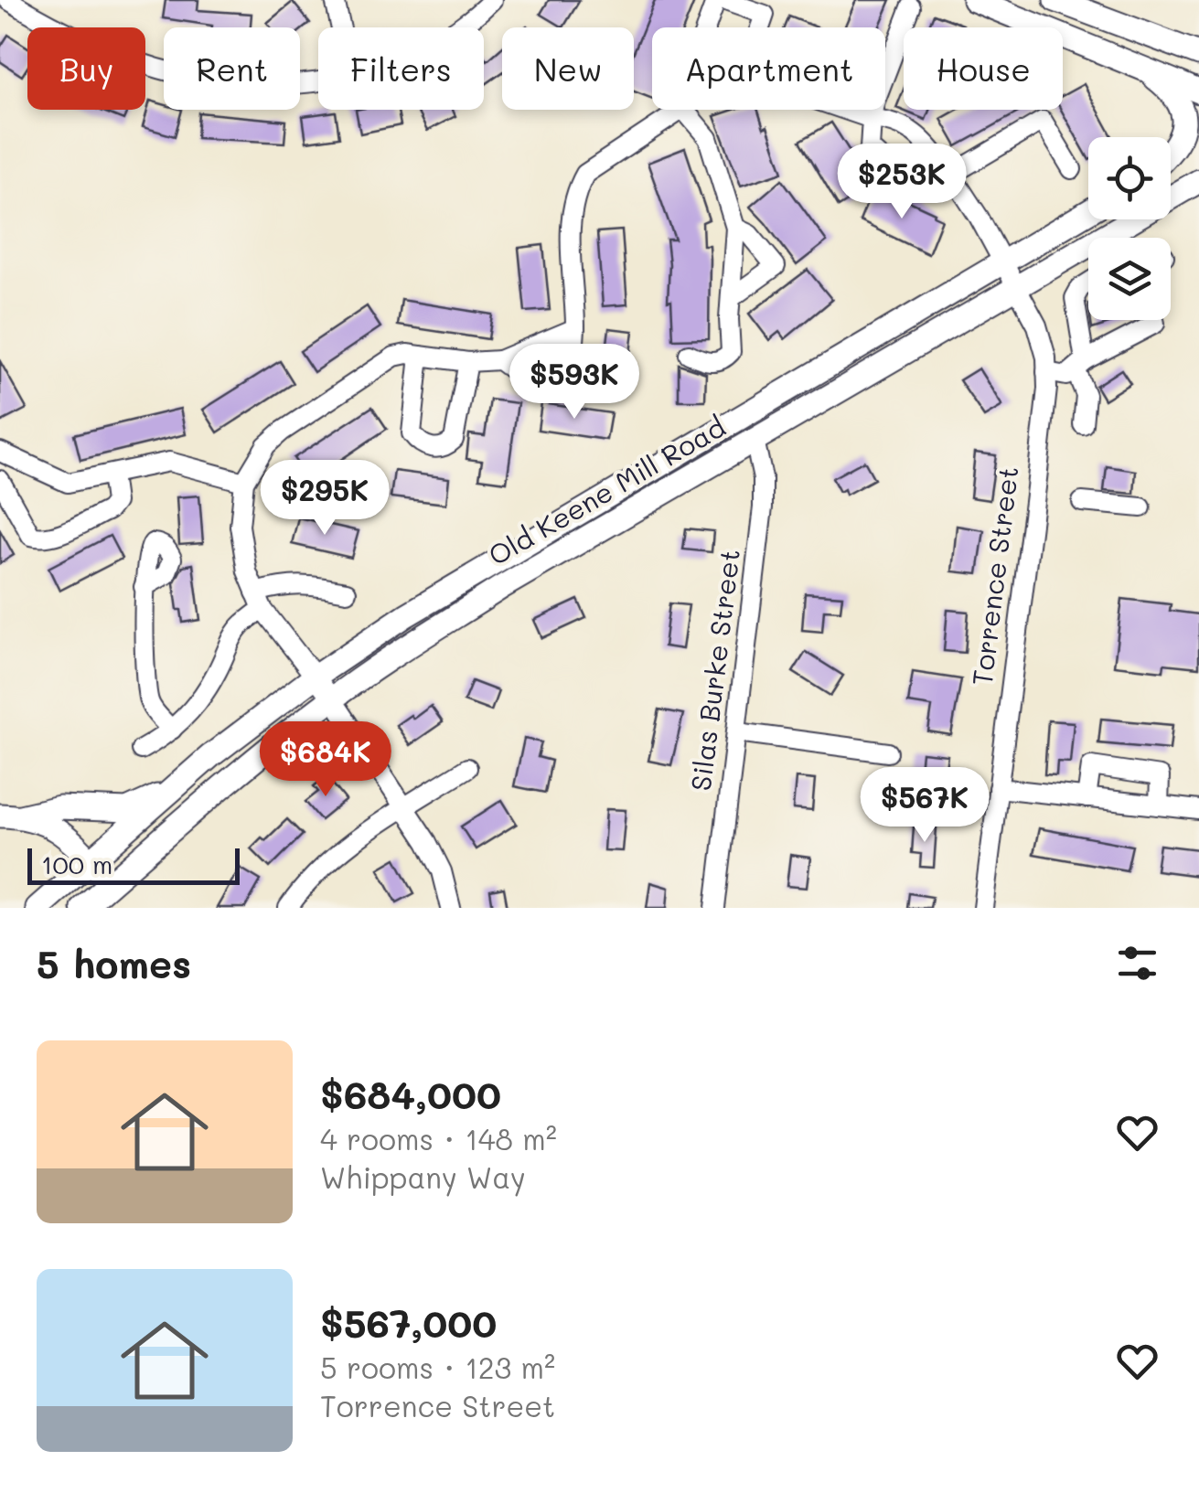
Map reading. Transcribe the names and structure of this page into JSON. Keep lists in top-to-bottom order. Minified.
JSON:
{"streets":{"main road":["Old Keene Mill Road"],"street":["Torrence Street","Silas Burke Street"]},"crossings":[["Old Keene Mill Road","Torrence Street"],["Old Keene Mill Road","Silas Burke Street"]],"scale_bar":"100 m","page":{"chip":["Buy","Rent","Filters","New","Apartment","House"],"price":["$253K","$593K","$295K","$684K","$567K"],"scale":"100 m","heading":"5 homes","list":[{"name":"$684,000","note":"4 rooms · 148 m² · Whippany Way"},{"name":"$567,000","note":"5 rooms · 123 m² · Torrence Street"}]}}
